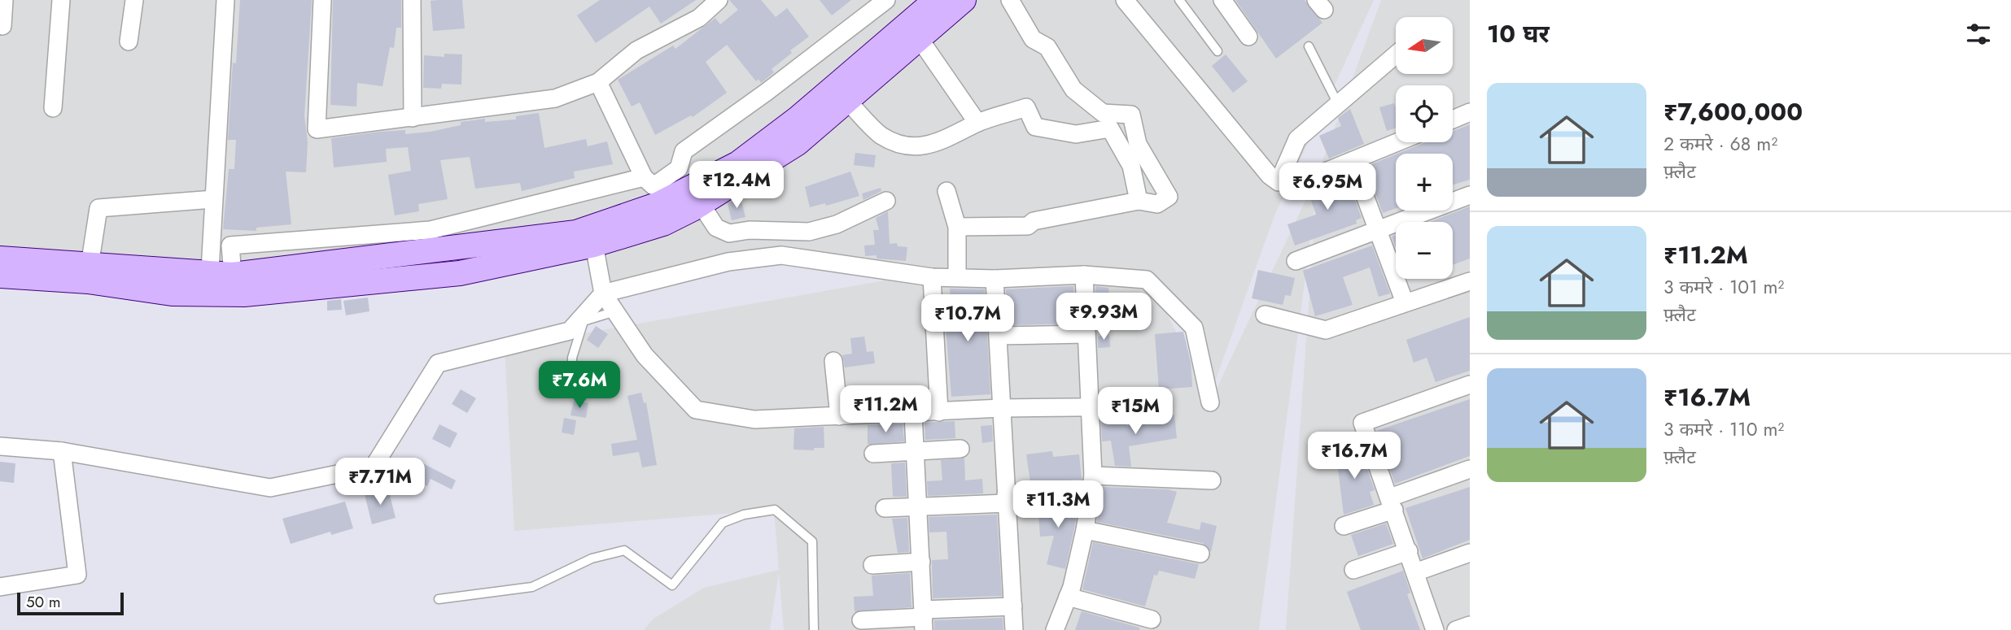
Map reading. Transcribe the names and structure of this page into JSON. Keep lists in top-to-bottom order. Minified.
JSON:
{"scale_bar":"50 m","north":"left","page":{"heading":"10 घर","map_buttons":["+","−"],"list":[{"name":"₹7,600,000","note":"2 कमरे · 68 m² · फ़्लैट"},{"name":"₹11.2M","note":"3 कमरे · 101 m² · फ़्लैट"},{"name":"₹16.7M","note":"3 कमरे · 110 m² · फ़्लैट"}],"price":["₹12.4M","₹6.95M","₹9.93M","₹10.7M","₹7.6M","₹11.2M","₹15M","₹16.7M","₹7.71M","₹11.3M"],"scale":"50 m"}}
